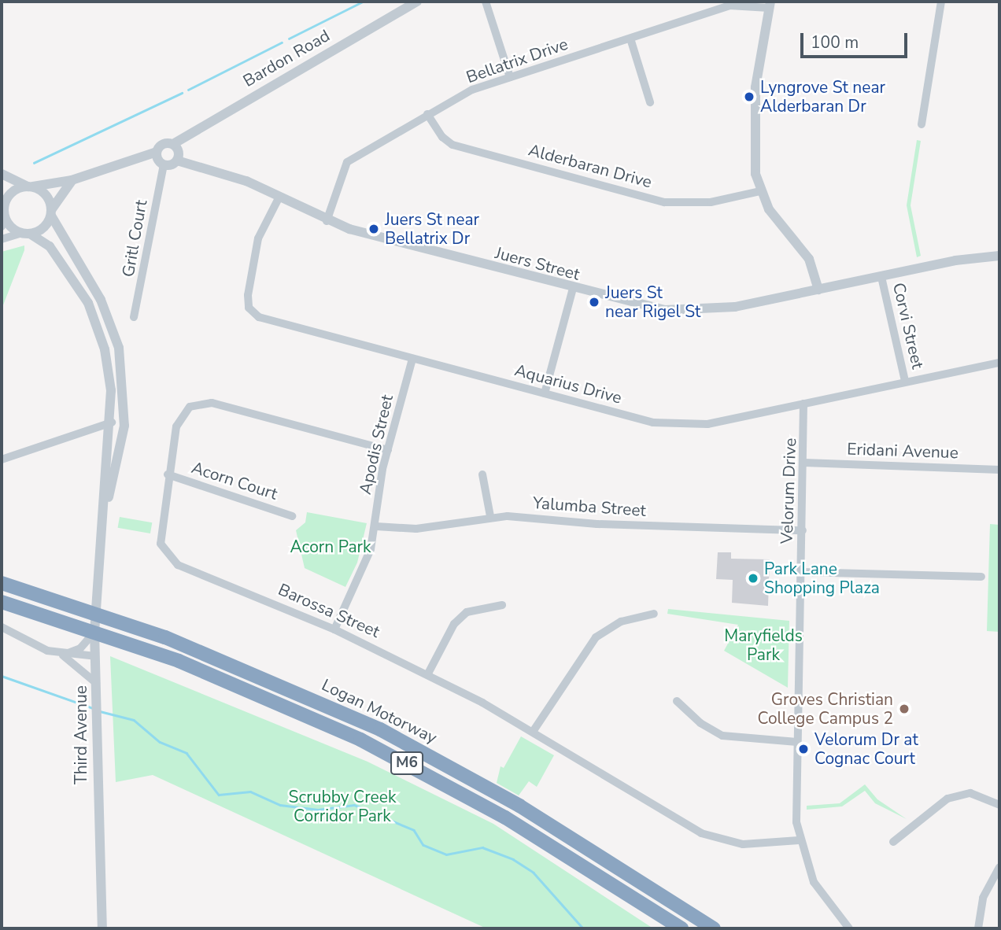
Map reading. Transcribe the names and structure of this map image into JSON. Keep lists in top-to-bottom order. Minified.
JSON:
{"streets":{"highway":["Logan Motorway","M6"],"street":["Bardon Road","Bellatrix Drive","Alderbaran Drive","Gritl Court","Juers Street","Corvi Street","Aquarius Drive","Apodis Street","Eridani Avenue","Acorn Court","Velorum Drive","Yalumba Street","Barossa Street","Third Avenue"]},"crossings":[["Bardon Road","Gritl Court"],["Bardon Road","Juers Street"],["Bellatrix Drive","Alderbaran Drive"],["Bellatrix Drive","Juers Street"],["Gritl Court","Juers Street"],["Juers Street","Corvi Street"],["Juers Street","Aquarius Drive"],["Corvi Street","Aquarius Drive"],["Aquarius Drive","Apodis Street"],["Aquarius Drive","Velorum Drive"],["Apodis Street","Yalumba Street"],["Apodis Street","Barossa Street"],["Eridani Avenue","Velorum Drive"],["Acorn Court","Barossa Street"],["Velorum Drive","Yalumba Street"],["Velorum Drive","Barossa Street"]],"parks":["Acorn Park","Maryfields Park","Scrubby Creek Corridor Park"],"places":["Lyngrove St near Alderbaran Dr","Juers St near Bellatrix Dr","Juers St near Rigel St","Park Lane Shopping Plaza","Groves Christian College Campus 2","Velorum Dr at Cognac Court"],"scale_bar":"100 m"}
